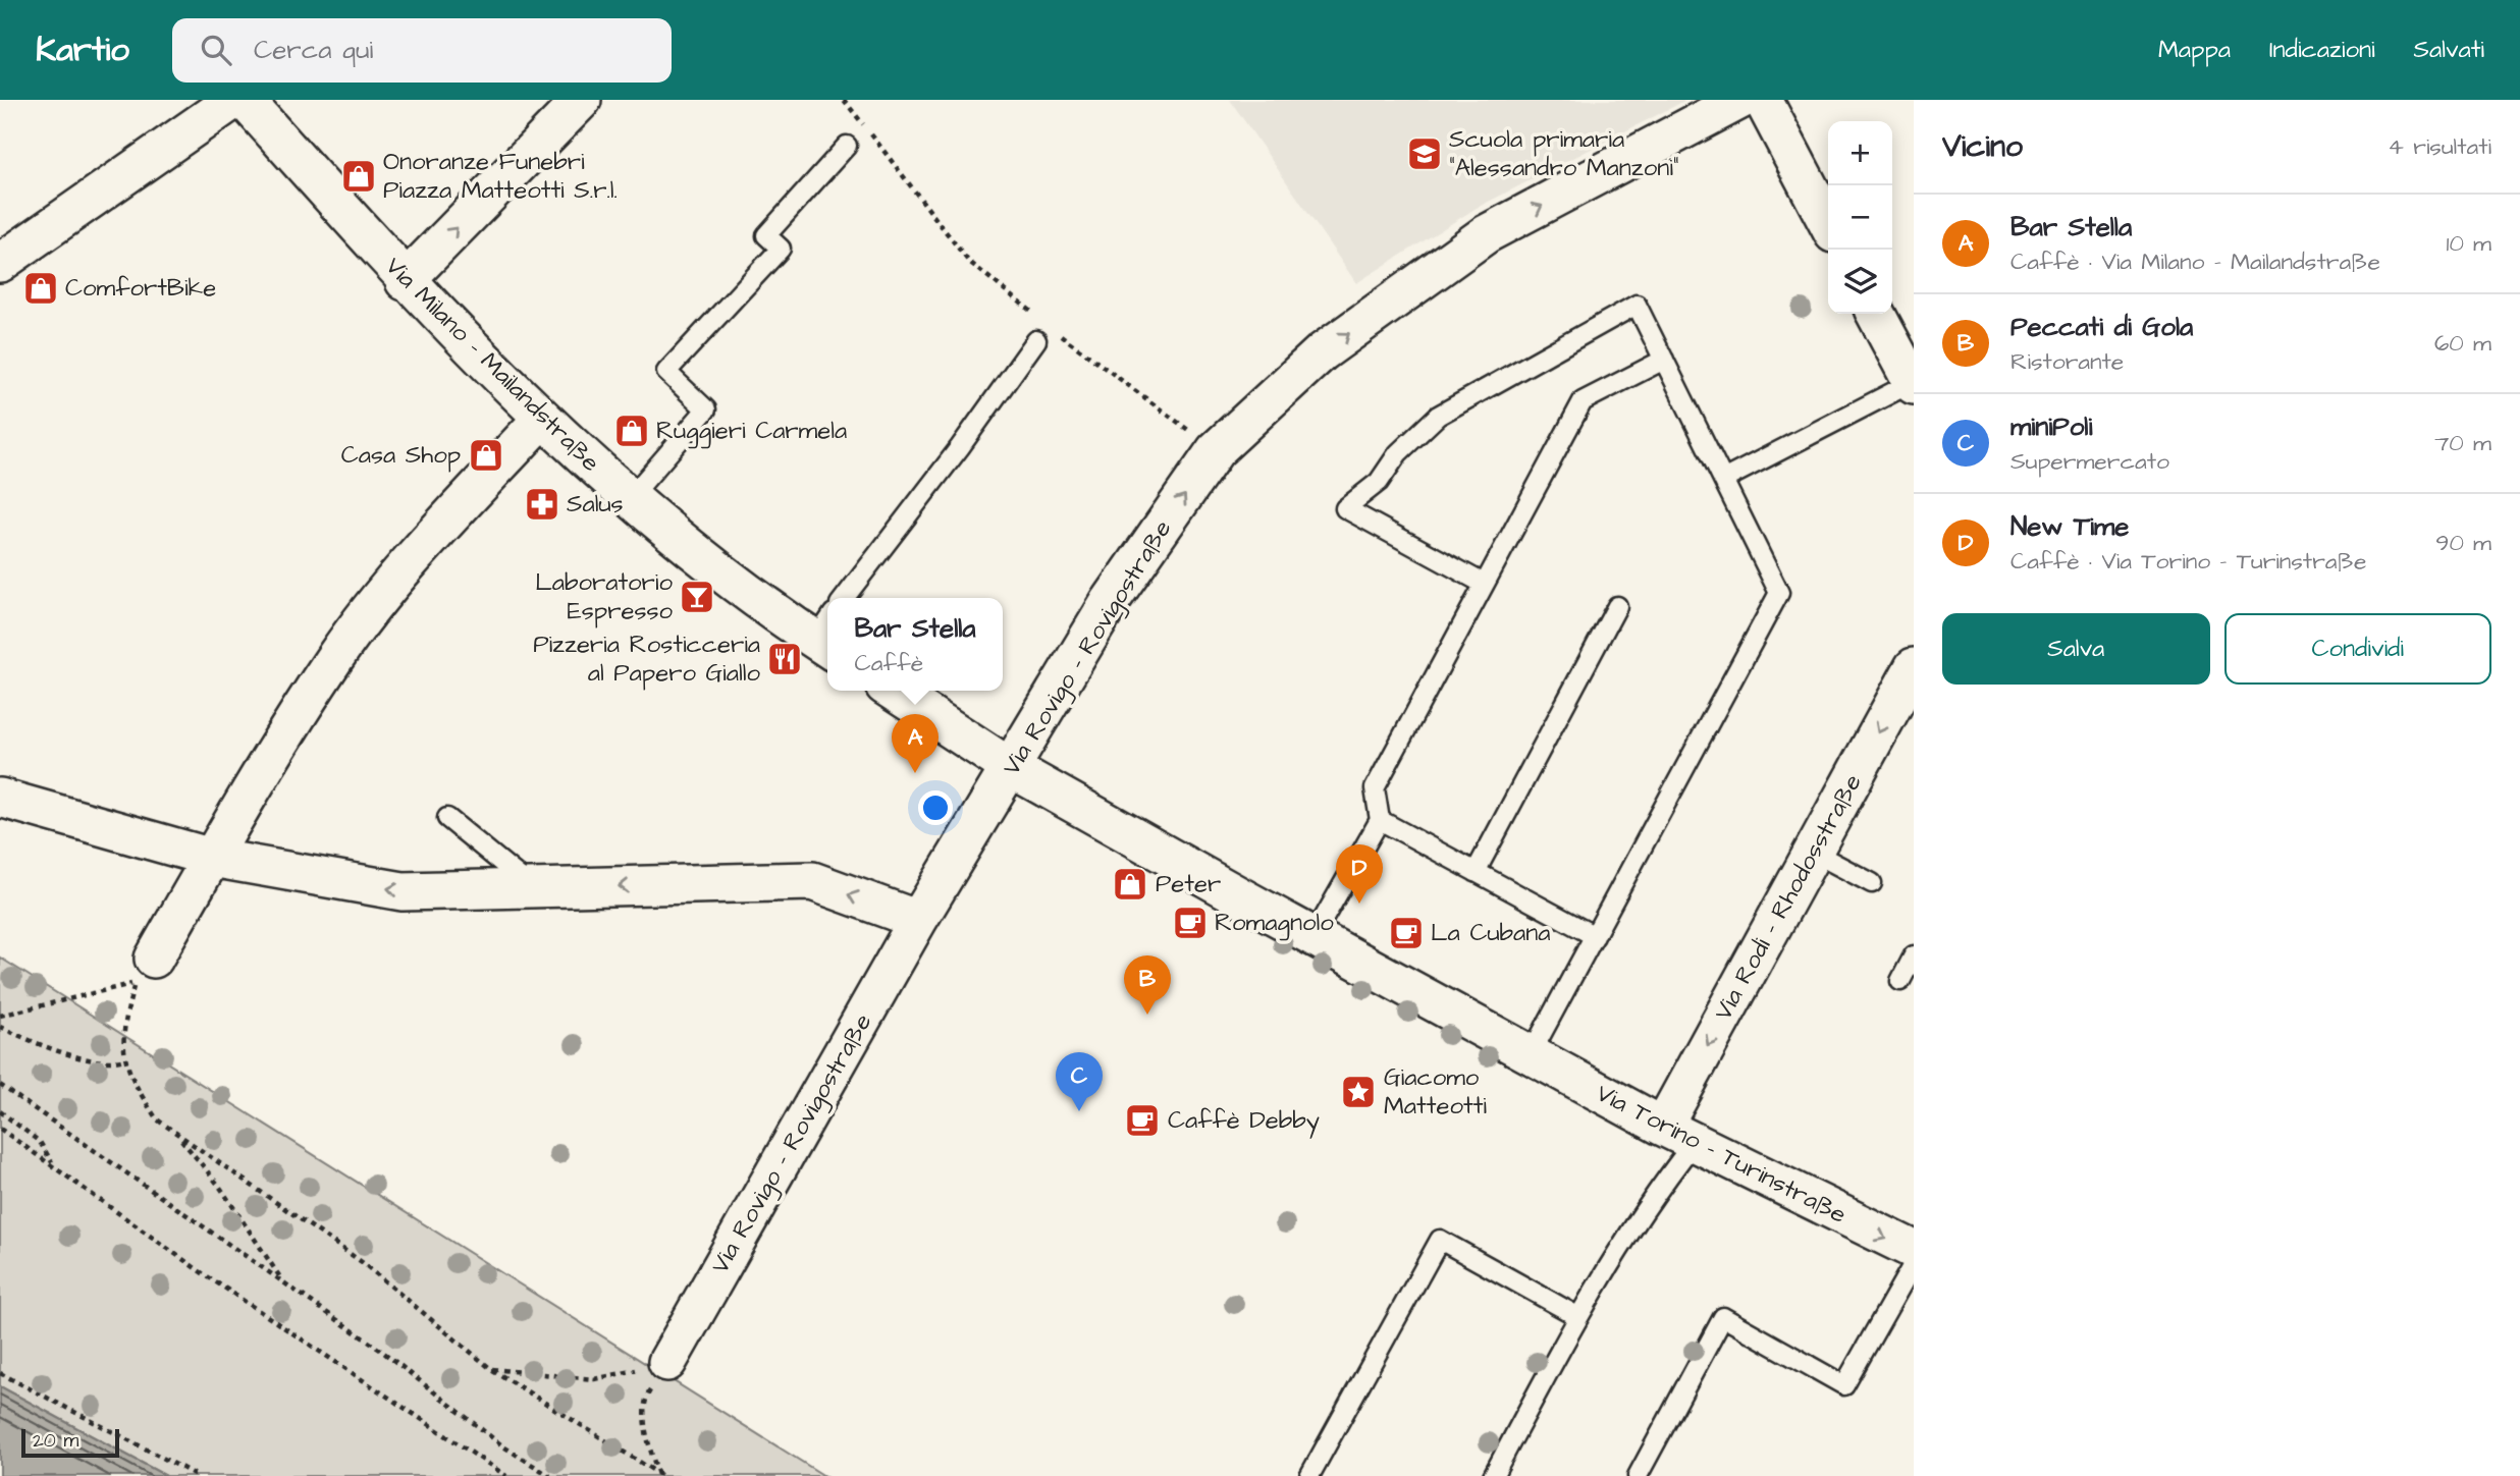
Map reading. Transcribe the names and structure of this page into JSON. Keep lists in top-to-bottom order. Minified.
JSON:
{"streets":{"street":["Via Milano - Mailandstraße","Via Rovigo - Rovigostraße","Via Rodi - Rhodosstraße","Via Torino - Turinstraße"]},"crossings":[["Via Rovigo - Rovigostraße","Via Torino - Turinstraße"],["Via Rodi - Rhodosstraße","Via Torino - Turinstraße"]],"one_way":["Via Rovigo - Rovigostraße","Via Rodi - Rhodosstraße"],"places":{"school or university":["Scuola primaria \"Alessandro Manzoni\""],"shop":["Onoranze Funebri Piazza Matteotti S.r.l.","ComfortBike","Ruggieri Carmela","Casa Shop","Peter"],"pharmacy":["Salus"],"bar":["Laboratorio Espresso"],"restaurant":["Pizzeria Rosticceria al Papero Giallo"],"cafe":["Romagnolo","La Cubana","Caffè Debby"],"place":["Giacomo Matteotti"]},"scale_bar":"20 m","page":{"header":"Kartio","search":"Cerca qui","nav":["Mappa","Indicazioni","Salvati"],"heading":["Vicino","4 risultati"],"map_buttons":["+","−"],"list":[{"mark":"A","name":"Bar Stella","note":"Caffè · Via Milano - Mailandstraße","value":"10 m"},{"mark":"B","name":"Peccati di Gola","note":"Ristorante","value":"60 m"},{"mark":"C","name":"miniPoli","note":"Supermercato","value":"70 m"},{"mark":"D","name":"New Time","note":"Caffè · Via Torino - Turinstraße","value":"90 m"}],"buttons":["Salva","Condividi"],"popup":["Bar Stella","Caffè"],"pins":["A","D","B","C"],"scale":"20 m"}}
